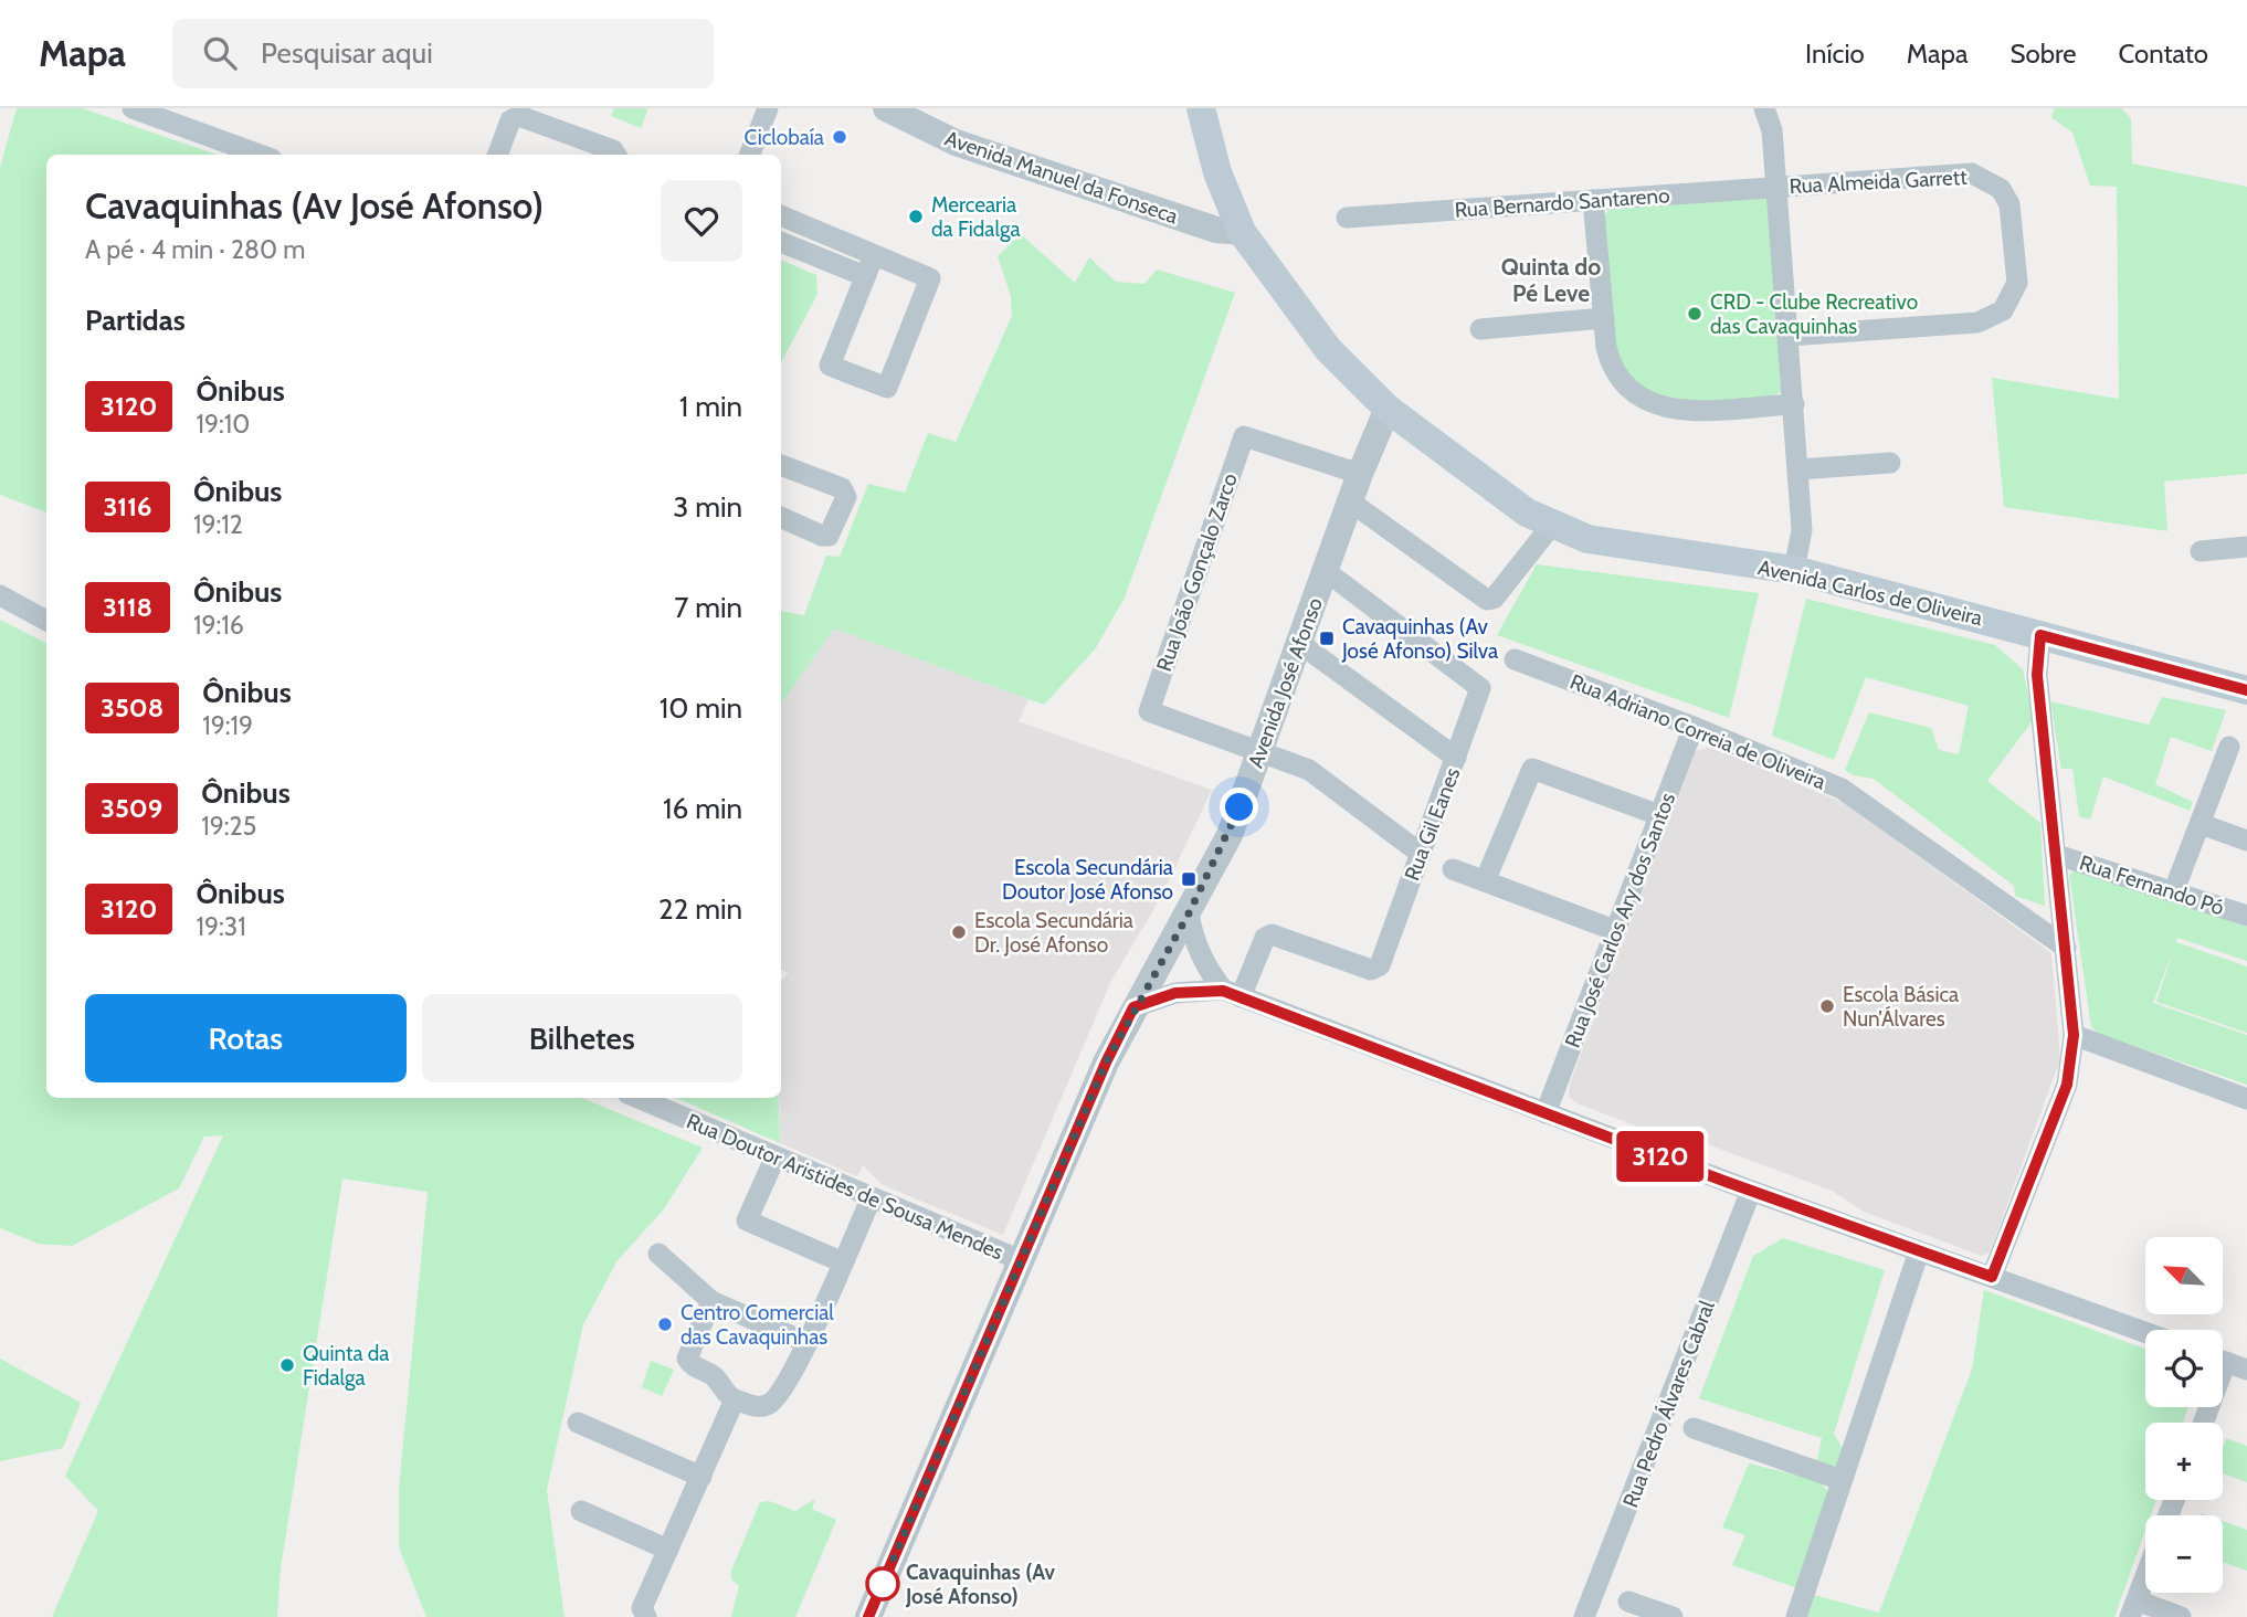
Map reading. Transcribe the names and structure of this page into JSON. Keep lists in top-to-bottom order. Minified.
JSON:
{"streets":{"main road":["Avenida Carlos de Oliveira"],"street":["Avenida Manuel da Fonseca","Rua Almeida Garrett","Rua Bernardo Santareno","Rua João Gonçalo Zarco","Avenida José Afonso","Rua Adriano Correia de Oliveira","Rua Gil Eanes","Rua Fernando Pó","Rua José Carlos Ary dos Santos","Rua Doutor Aristides de Sousa Mendes","Rua Pedro Álvares Cabral"]},"crossings":[["Rua Almeida Garrett","Rua Bernardo Santareno"],["Rua João Gonçalo Zarco","Avenida José Afonso"],["Avenida Carlos de Oliveira","Avenida José Afonso"],["Avenida José Afonso","Rua Gil Eanes"],["Avenida José Afonso","Rua Doutor Aristides de Sousa Mendes"],["Rua Adriano Correia de Oliveira","Rua José Carlos Ary dos Santos"]],"districts":["Quinta do Pé Leve"],"places":{"other":["Ciclobaía","Mercearia da Fidalga","CRD - Clube Recreativo das Cavaquinhas","Escola Secundária Dr. José Afonso","Escola Básica Nun’Álvares","Centro Comercial das Cavaquinhas","Quinta da Fidalga","Cavaquinhas (Av José Afonso)"],"transit":["Cavaquinhas (Av José Afonso) Silva","Escola Secundária Doutor José Afonso"]},"lines":["bus line 3120"],"north":"top left","page":{"header":"Mapa","search":"Pesquisar aqui","nav":["Início","Mapa","Sobre","Contato"],"on_map":"3120","heading":[["Cavaquinhas (Av José Afonso)","A pé · 4 min · 280 m"],"Partidas"],"list":[{"mark":"3120","name":"Ônibus","note":"19:10","value":"1 min"},{"mark":"3116","name":"Ônibus","note":"19:12","value":"3 min"},{"mark":"3118","name":"Ônibus","note":"19:16","value":"7 min"},{"mark":"3508","name":"Ônibus","note":"19:19","value":"10 min"},{"mark":"3509","name":"Ônibus","note":"19:25","value":"16 min"},{"mark":"3120","name":"Ônibus","note":"19:31","value":"22 min"}],"buttons":["Rotas","Bilhetes"],"map_buttons":["+","−"]}}
